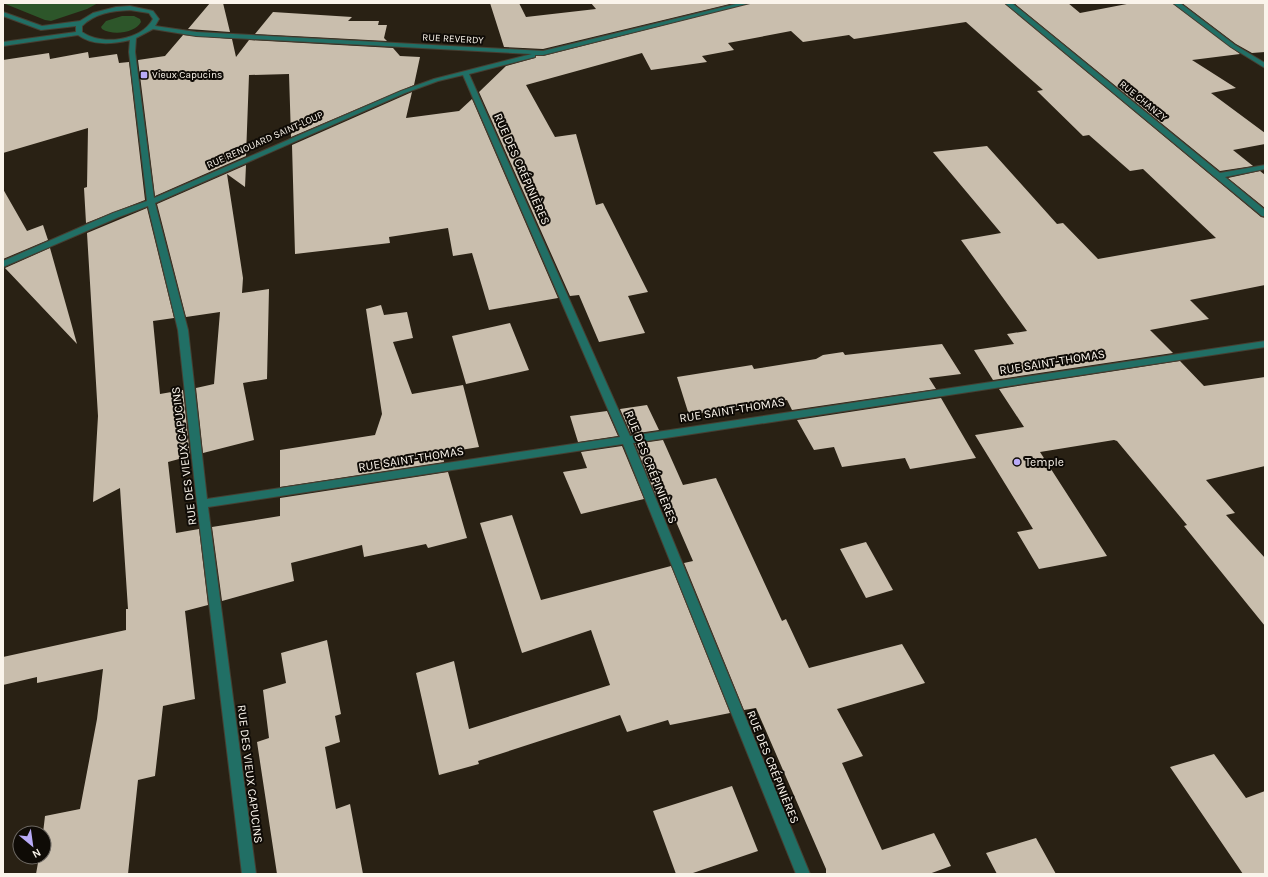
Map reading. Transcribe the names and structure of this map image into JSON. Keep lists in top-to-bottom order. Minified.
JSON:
{"streets":{"street":["RUE REVERDY","RUE CHANZY","RUE RENOUARD SAINT-LOUP","RUE DES CRÉPINIÈRES","RUE SAINT-THOMAS","RUE DES VIEUX CAPUCINS"]},"crossings":[["RUE REVERDY","RUE RENOUARD SAINT-LOUP"],["RUE RENOUARD SAINT-LOUP","RUE DES CRÉPINIÈRES"],["RUE RENOUARD SAINT-LOUP","RUE DES VIEUX CAPUCINS"],["RUE DES CRÉPINIÈRES","RUE SAINT-THOMAS"],["RUE SAINT-THOMAS","RUE DES VIEUX CAPUCINS"]],"places":{"transit":["Vieux Capucins"],"other":["Temple"]},"north":"bottom right"}
